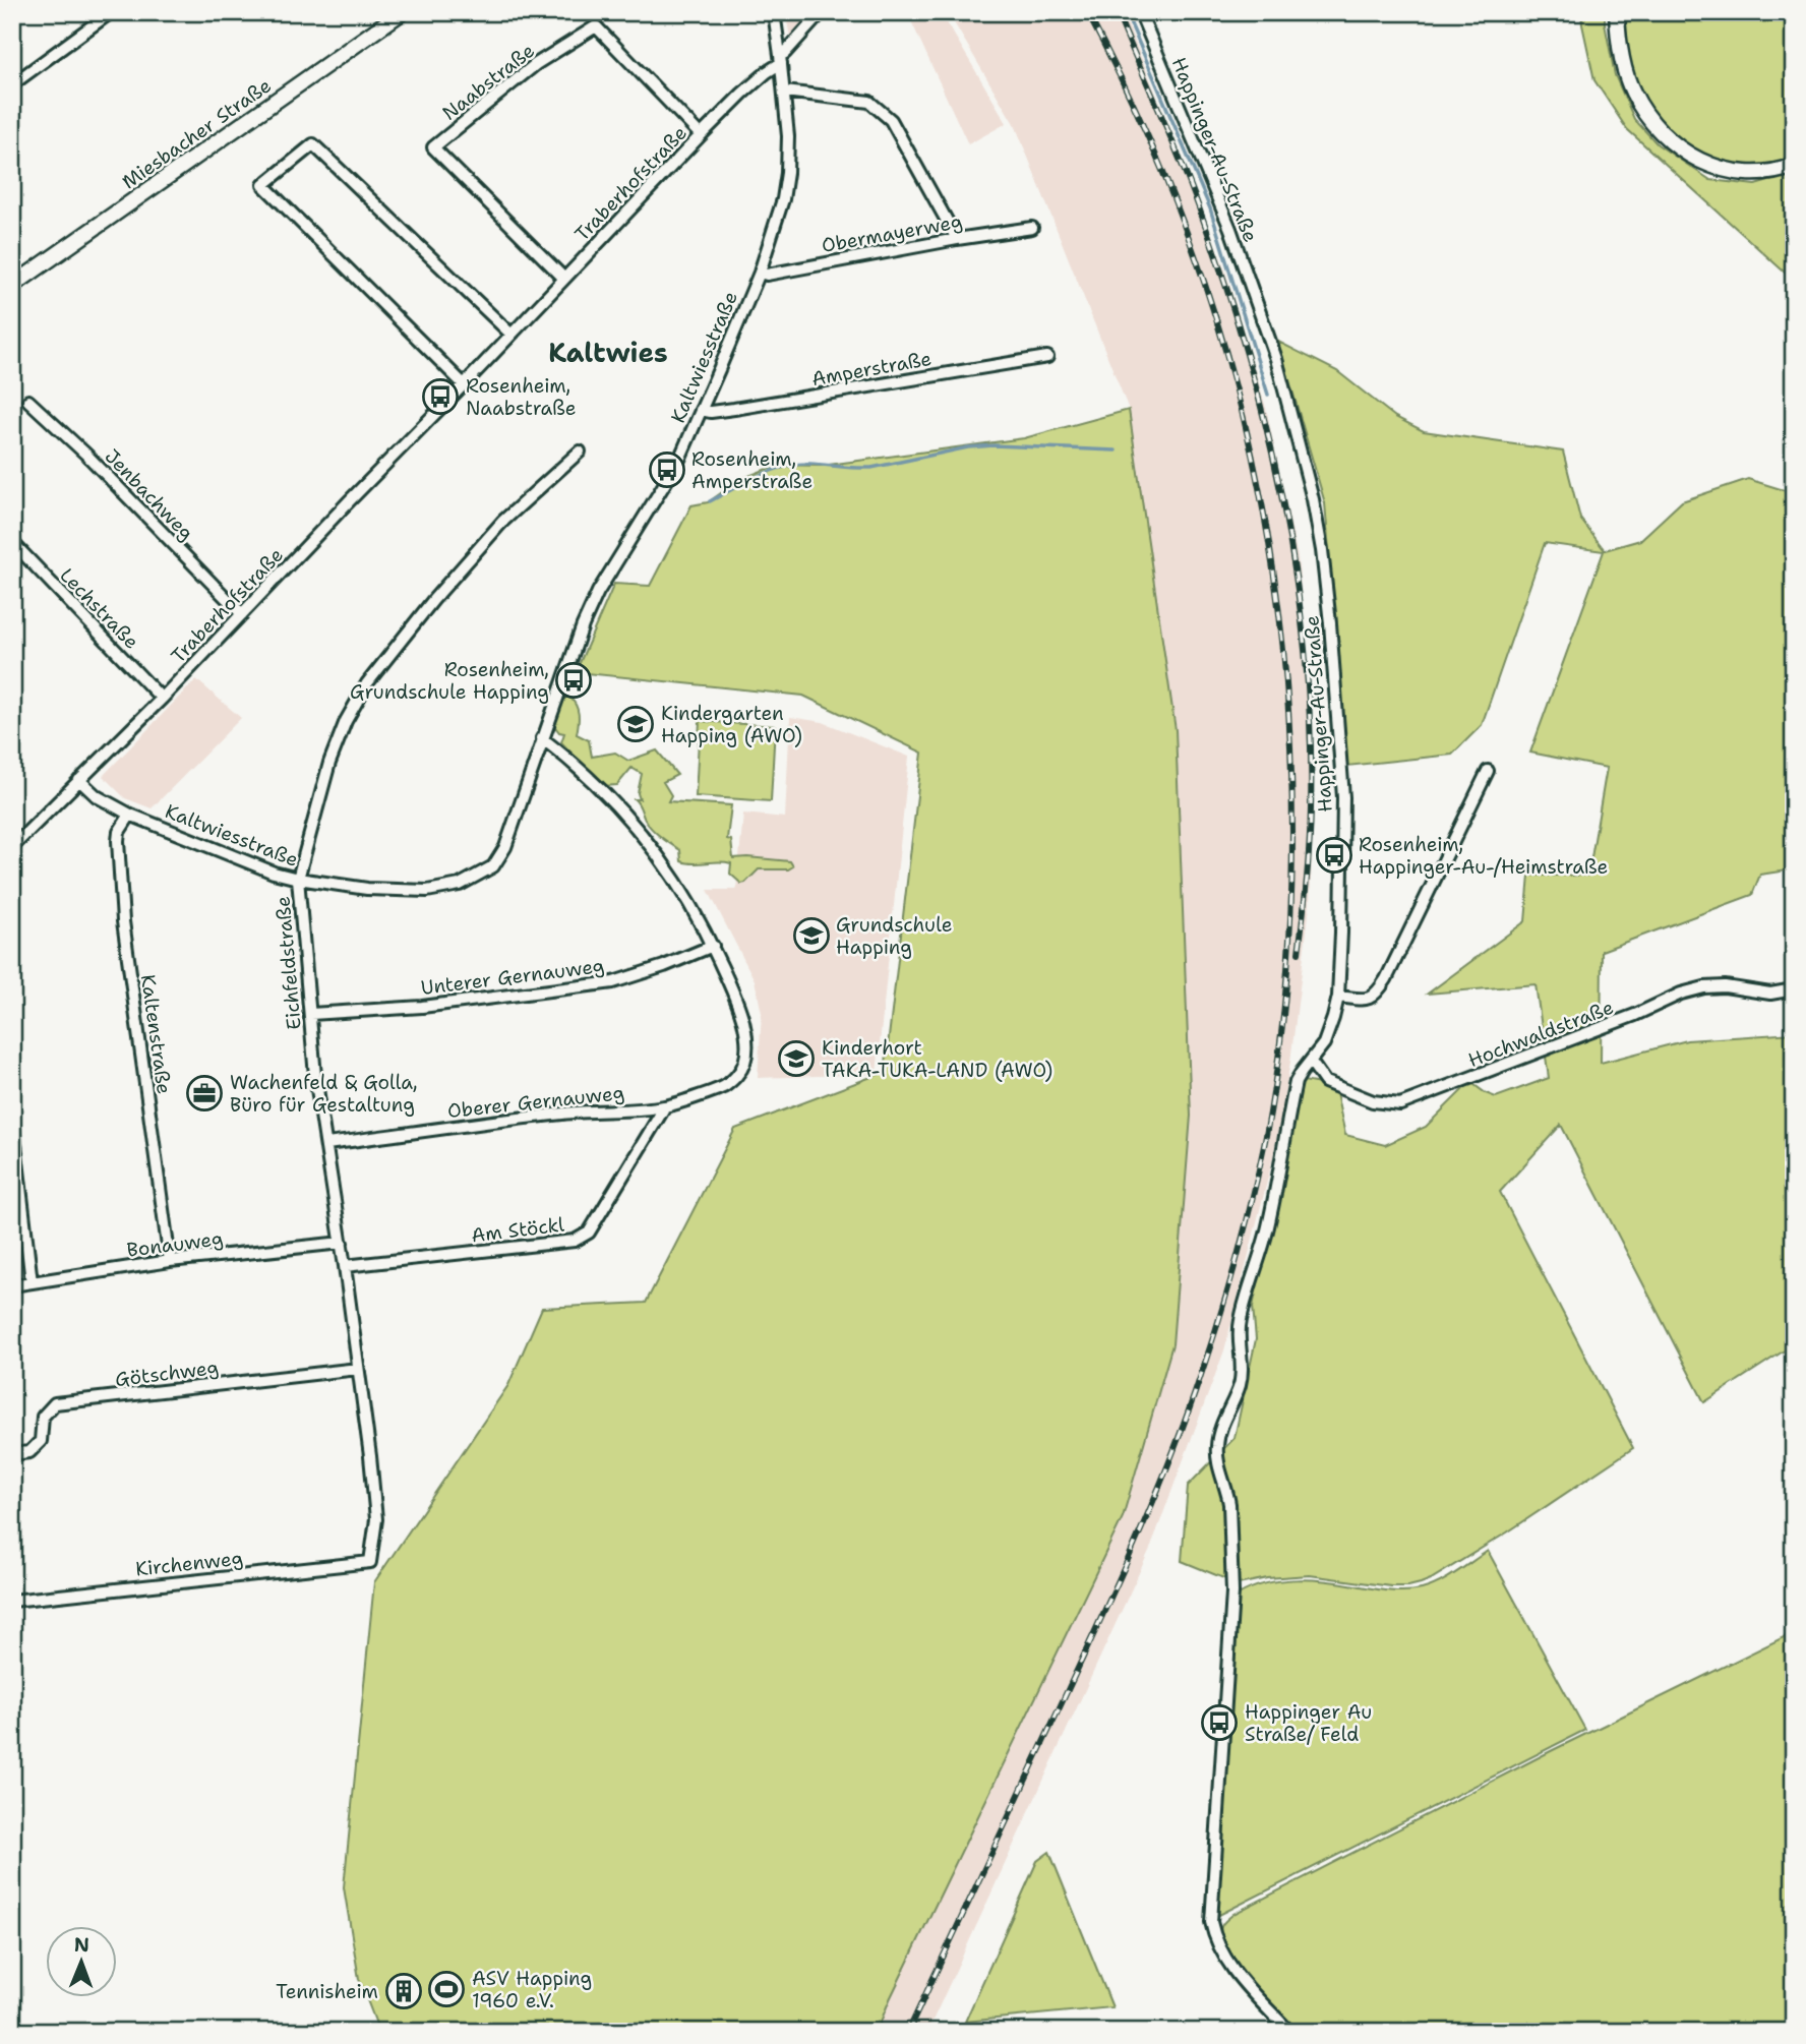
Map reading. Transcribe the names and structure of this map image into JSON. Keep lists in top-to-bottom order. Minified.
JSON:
{"streets":{"main road":["Miesbacher Straße"],"street":["Naabstraße","Happinger-Au-Straße","Traberhofstraße","Obermayerweg","Kaltwiesstraße","Amperstraße","Jenbachweg","Lechstraße","Eichfeldstraße","Unterer Gernauweg","Hochwaldstraße","Kaltenstraße","Oberer Gernauweg","Am Stöckl","Bonauweg","Götschweg","Kirchenweg"]},"crossings":[["Naabstraße","Traberhofstraße"],["Happinger-Au-Straße","Hochwaldstraße"],["Traberhofstraße","Kaltwiesstraße"],["Traberhofstraße","Jenbachweg"],["Traberhofstraße","Lechstraße"],["Obermayerweg","Kaltwiesstraße"],["Kaltwiesstraße","Amperstraße"],["Kaltwiesstraße","Eichfeldstraße"],["Kaltwiesstraße","Kaltenstraße"],["Kaltwiesstraße","Oberer Gernauweg"],["Eichfeldstraße","Unterer Gernauweg"],["Eichfeldstraße","Oberer Gernauweg"],["Eichfeldstraße","Am Stöckl"],["Eichfeldstraße","Bonauweg"],["Eichfeldstraße","Götschweg"],["Eichfeldstraße","Kirchenweg"],["Unterer Gernauweg","Oberer Gernauweg"],["Kaltenstraße","Bonauweg"],["Oberer Gernauweg","Am Stöckl"]],"districts":["Kaltwies"],"places":{"bus stop":["Rosenheim, Naabstraße","Rosenheim, Amperstraße","Rosenheim, Grundschule Happing","Rosenheim, Happinger-Au-/Heimstraße","Happinger Au Straße/ Feld"],"school or university":["Kindergarten Happing (AWO)","Grundschule Happing","Kinderhort TAKA-TUKA-LAND (AWO)"],"office":["Wachenfeld & Golla, Büro für Gestaltung"],"sports":["ASV Happing 1960 e.V."],"building":["Tennisheim"]},"north":"top"}
